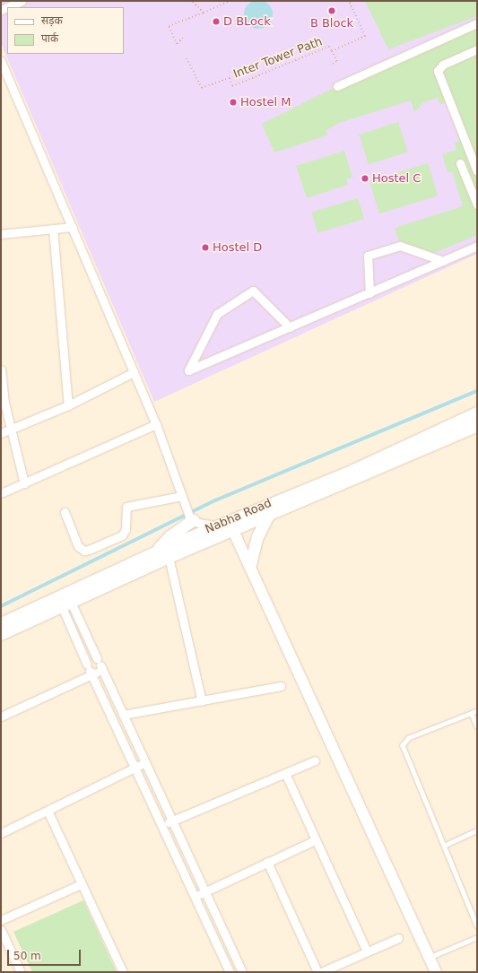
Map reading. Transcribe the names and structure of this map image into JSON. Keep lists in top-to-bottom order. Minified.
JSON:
{"streets":{"main road":["Nabha Road"],"path":["Inter Tower Path"]},"places":["B Block","D BLock","Hostel M","Hostel C","Hostel D"],"legend":["सड़क","पार्क"],"scale_bar":"50 m"}
